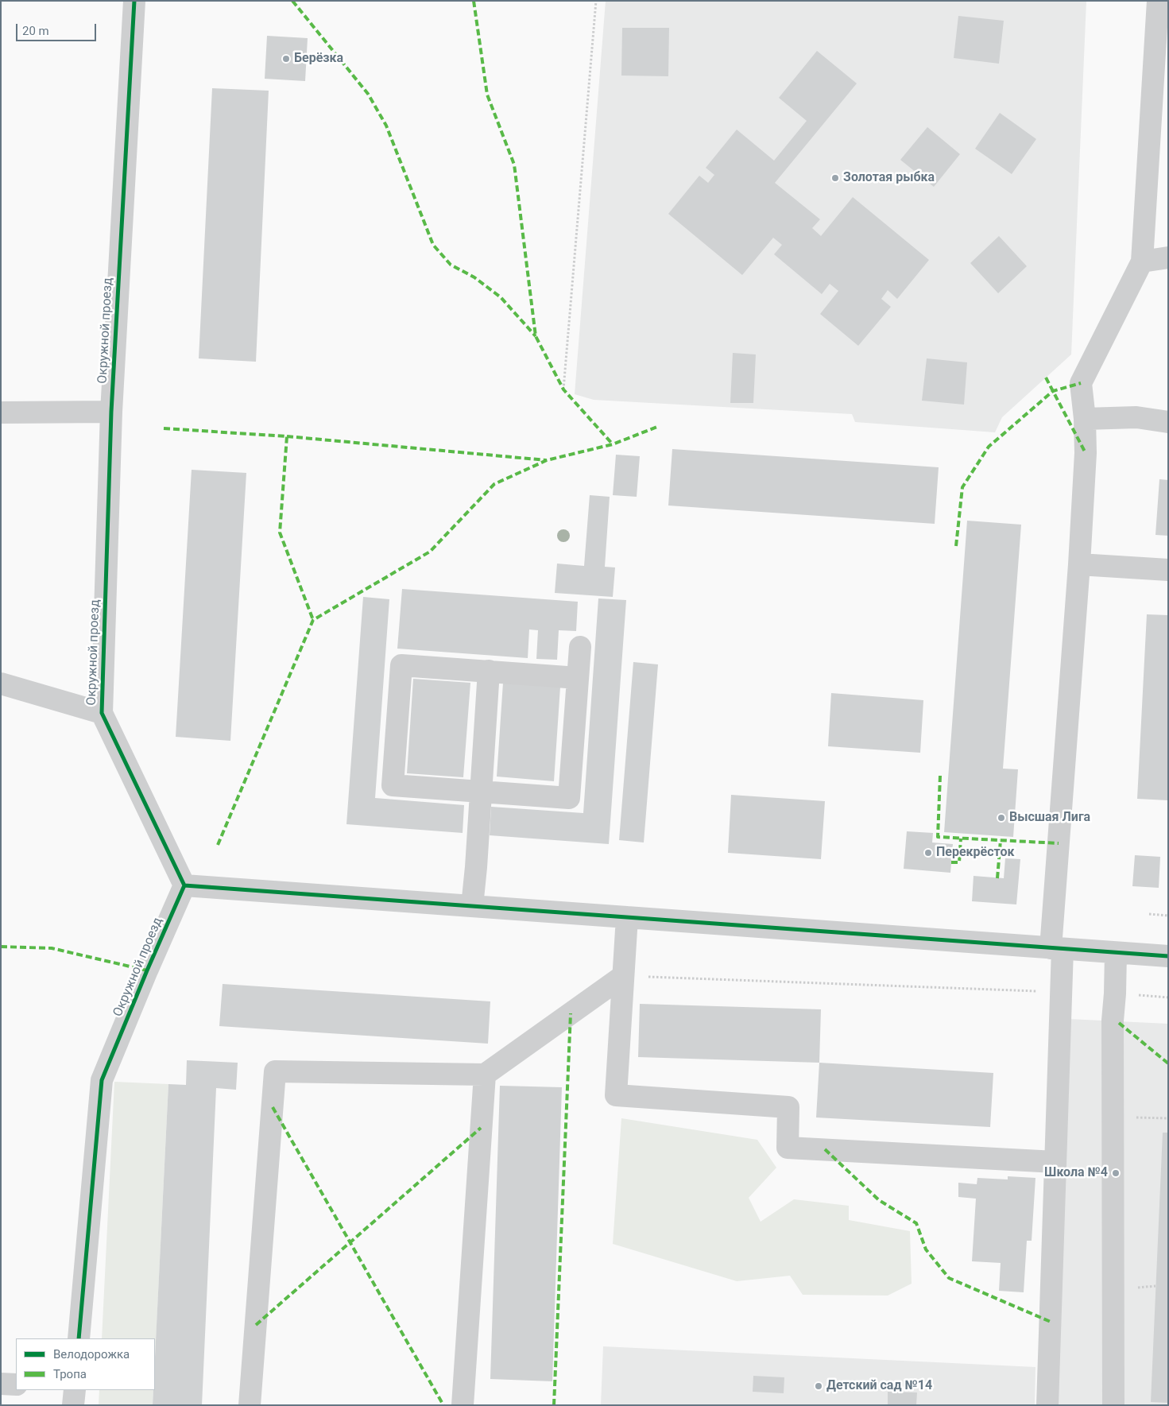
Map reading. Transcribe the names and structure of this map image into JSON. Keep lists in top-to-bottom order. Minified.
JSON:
{"streets":{"street":["Окружной проезд"]},"places":["Берёзка","Золотая рыбка","Высшая Лига","Перекрёсток","Школа №4","Детский сад №14"],"legend":["Велодорожка","Тропа"],"scale_bar":"20 m"}
